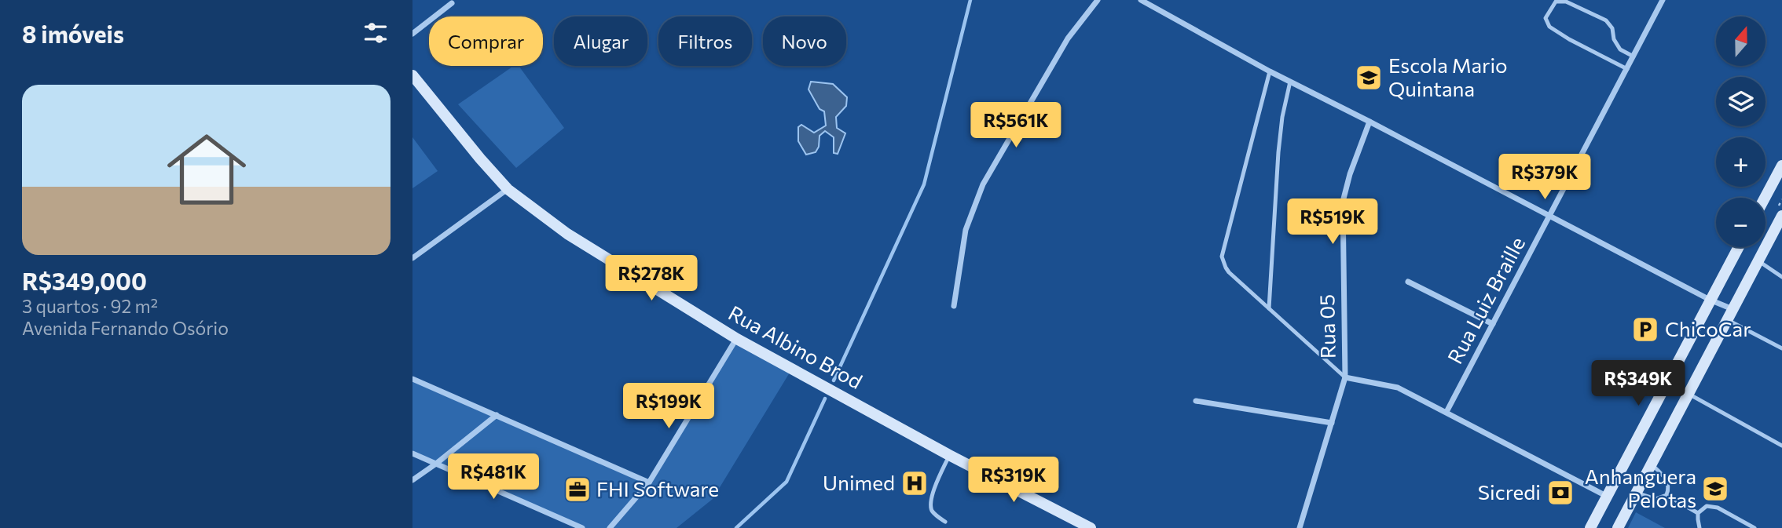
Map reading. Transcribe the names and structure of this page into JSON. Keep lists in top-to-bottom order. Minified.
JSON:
{"streets":{"street":["Rua Luiz Braille","Rua 05","Rua Albino Brod"]},"places":{"school or university":["Escola Mario Quintana","Anhanguera Pelotas"],"parking":["ChicoCar"],"hospital":["Unimed"],"office":["FHI Software"],"bank":["Sicredi"]},"north":"top","page":{"heading":"8 imóveis","map_buttons":["+","−"],"chip":["Comprar","Alugar","Filtros","Novo"],"list":[{"name":"R$349,000","note":"3 quartos · 92 m² · Avenida Fernando Osório"}],"price":["R$561K","R$379K","R$519K","R$278K","R$349K","R$199K","R$481K","R$319K"]}}
